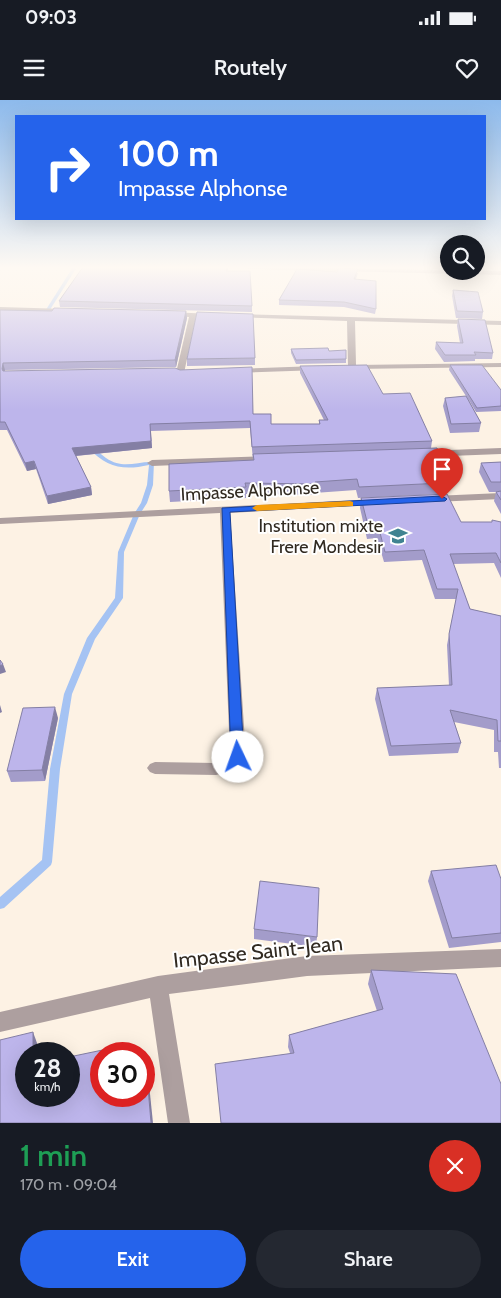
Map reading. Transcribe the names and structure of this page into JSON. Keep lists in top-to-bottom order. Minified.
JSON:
{"streets":{"street":["Impasse Alphonse","Impasse Saint-Jean"]},"places":{"school or university":["Institution mixte Frere Mondesir"]},"page":{"status":"09:03","header":"Routely","turn":["100 m","Impasse Alphonse"],"speed":"28 km/h","limit":"30","heading":["1 min","170 m · 09:04"],"buttons":["Exit","Share"]}}
